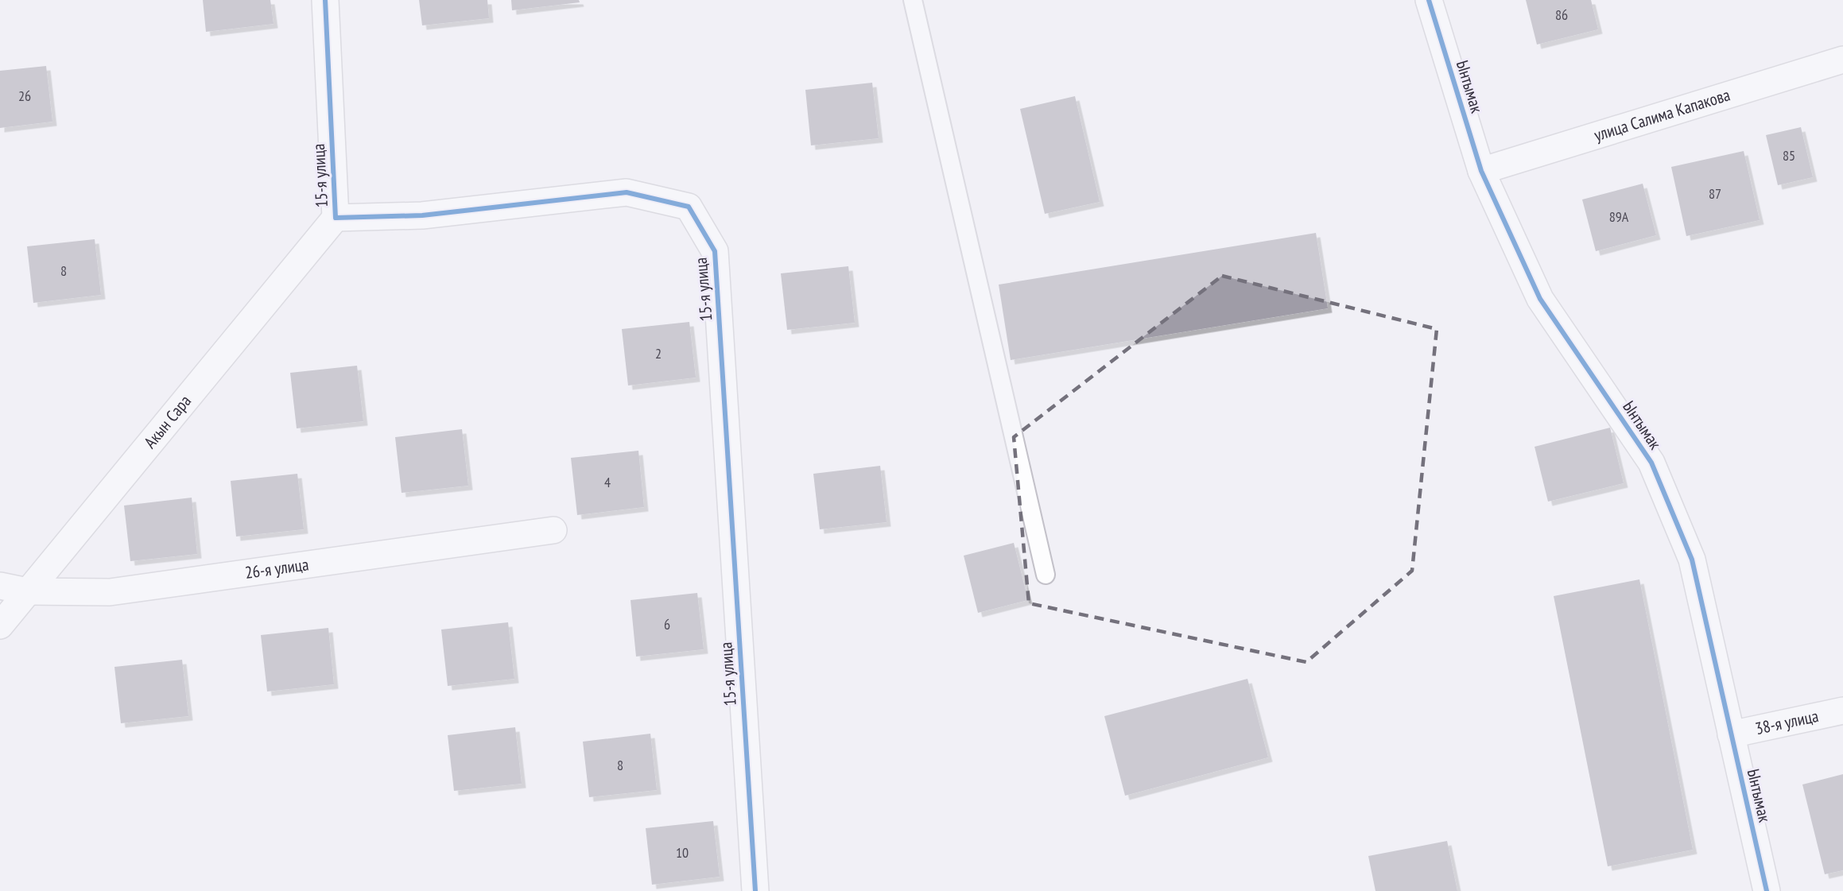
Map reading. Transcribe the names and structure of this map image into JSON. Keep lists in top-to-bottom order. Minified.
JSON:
{"streets":{"street":["Ынтымак","улица Салима Капакова","15-я улица","Акын Сара","26-я улица","38-я улица"]},"crossings":[["Ынтымак","улица Салима Капакова"],["Ынтымак","38-я улица"],["15-я улица","Акын Сара"],["Акын Сара","26-я улица"]],"house_numbers":["86","26","85","87","89А","8","2","4","6","8","10"]}
